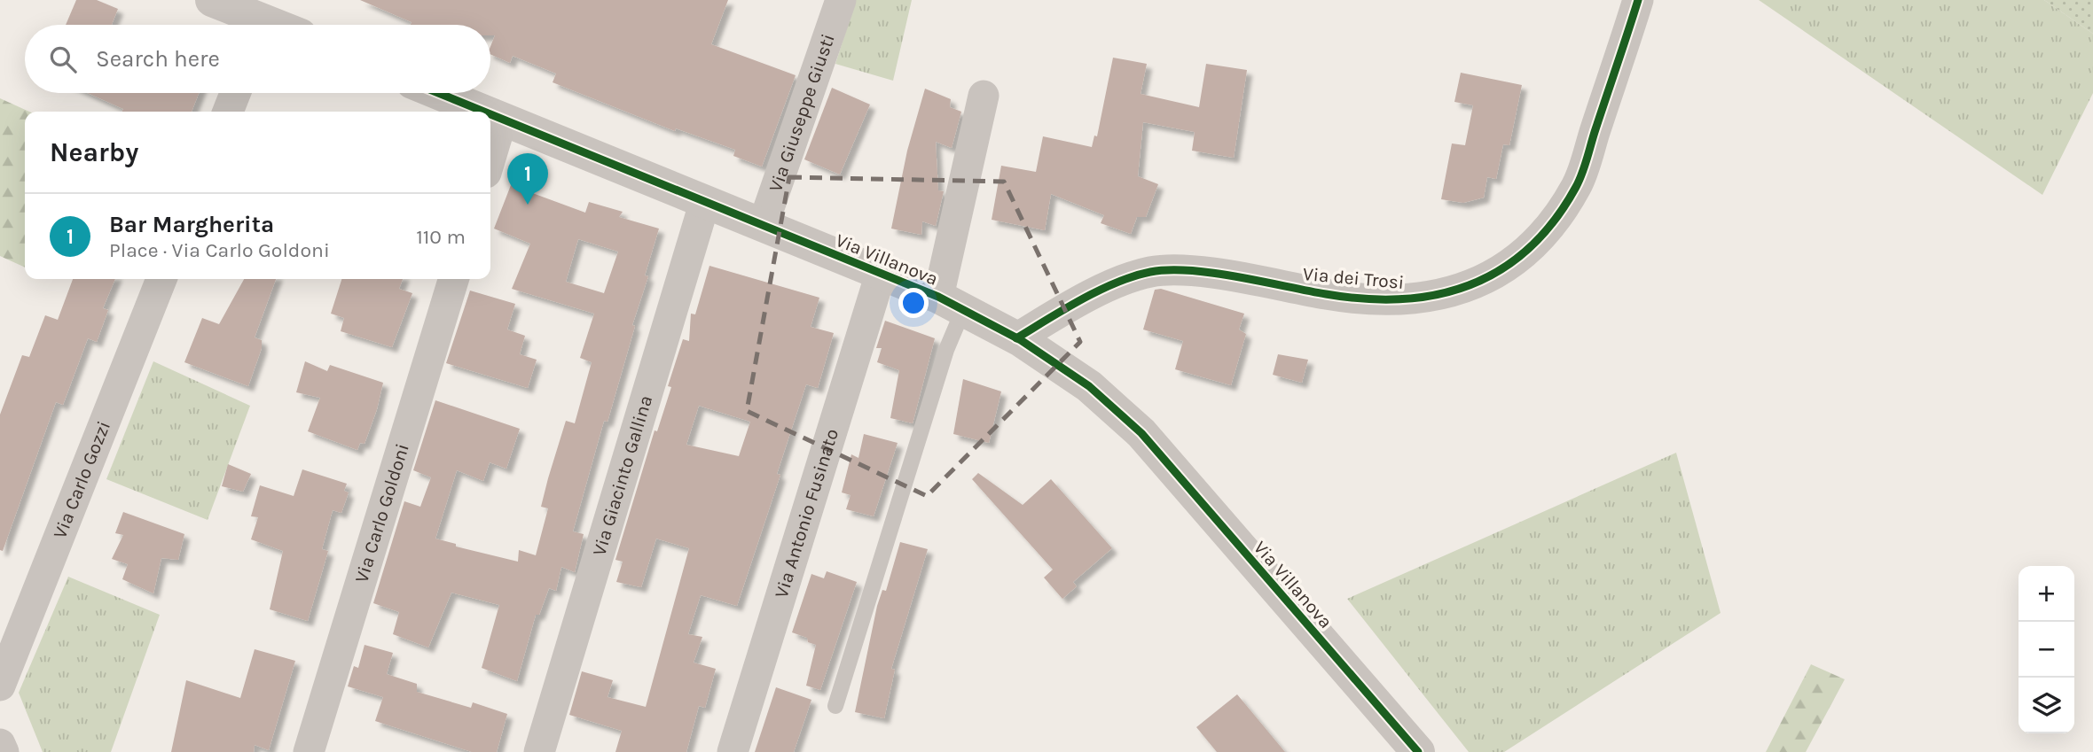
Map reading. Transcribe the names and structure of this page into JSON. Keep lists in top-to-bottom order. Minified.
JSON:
{"streets":{"street":["Via Giuseppe Giusti","Via Villanova","Via dei Trosi","Via Giacinto Gallina","Via Carlo Gozzi","Via Carlo Goldoni","Via Antonio Fusinato"]},"crossings":[["Via Giuseppe Giusti","Via Villanova"],["Via Villanova","Via dei Trosi"],["Via Villanova","Via Giacinto Gallina"],["Via Villanova","Via Antonio Fusinato"]],"page":{"search":"Search here","heading":"Nearby","pins":"1","list":[{"mark":"1","name":"Bar Margherita","note":"Place · Via Carlo Goldoni","value":"110 m"}],"map_buttons":["+","−"]}}
